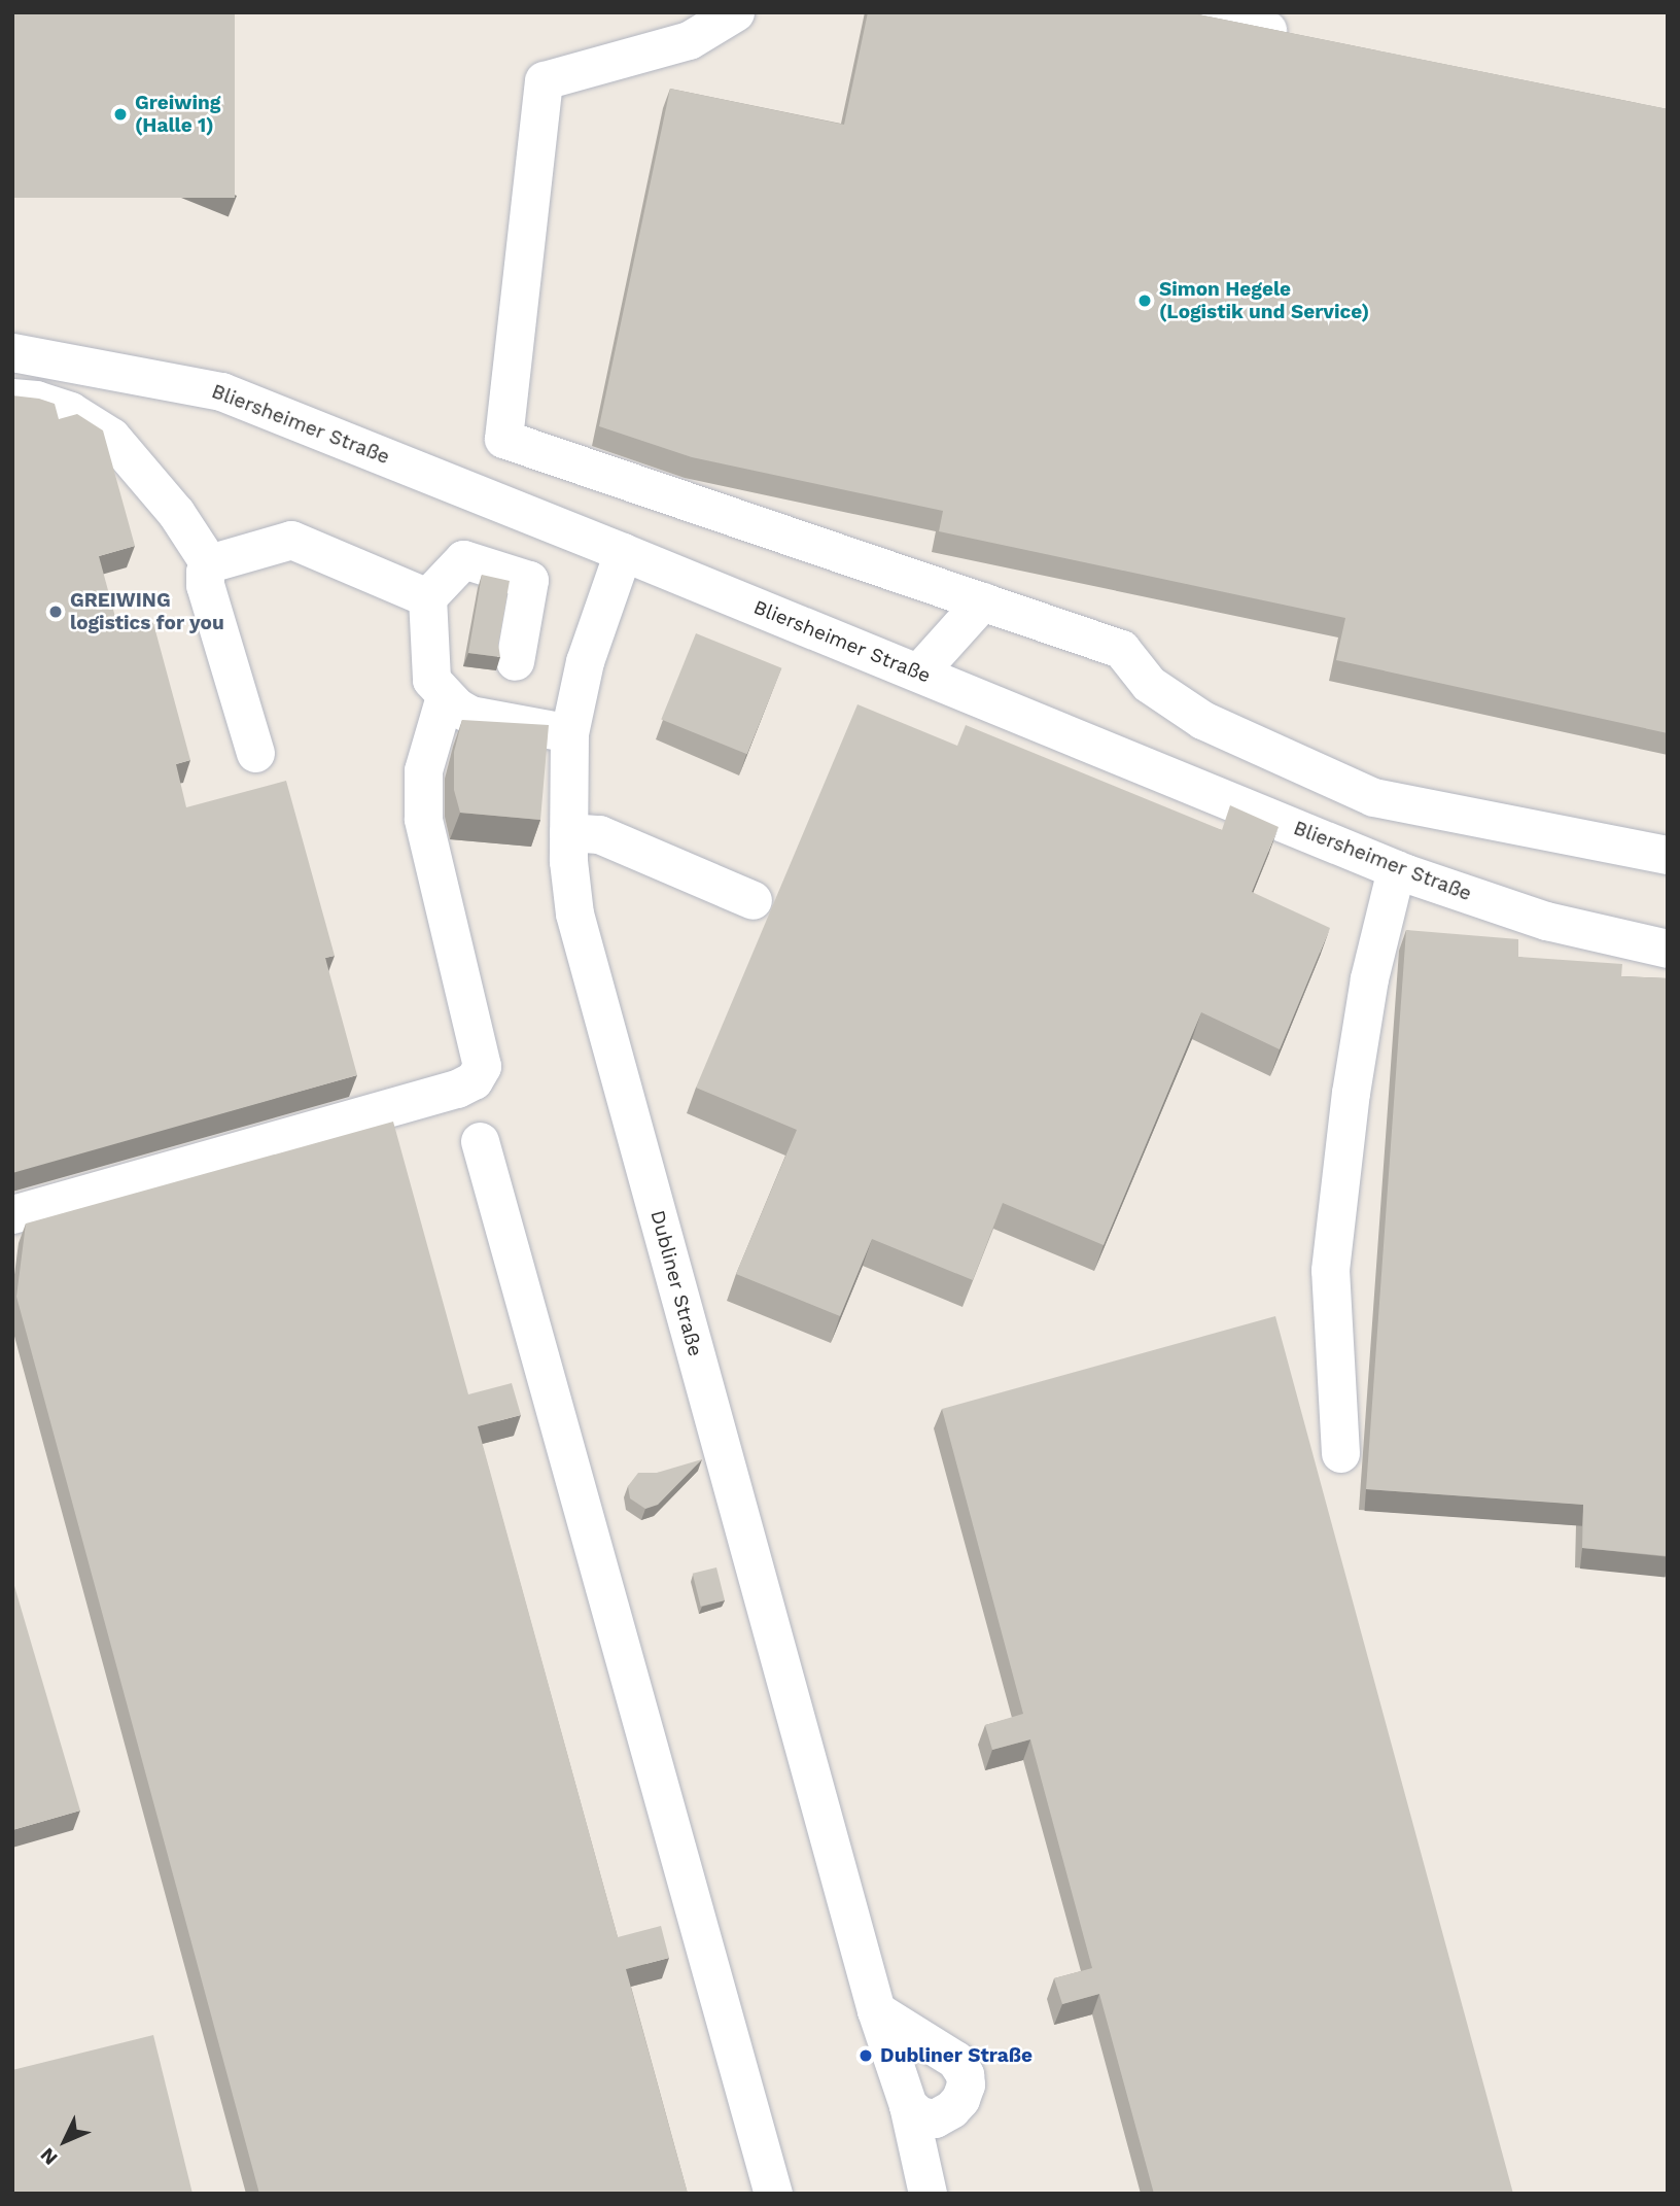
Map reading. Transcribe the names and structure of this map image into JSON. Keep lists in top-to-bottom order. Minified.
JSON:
{"streets":{"street":["Bliersheimer Straße","Dubliner Straße"]},"crossings":[["Bliersheimer Straße","Dubliner Straße"]],"places":["Greiwing (Halle 1)","Simon Hegele (Logistik und Service)","GREIWING logistics for you","Dubliner Straße"],"north":"bottom left"}
